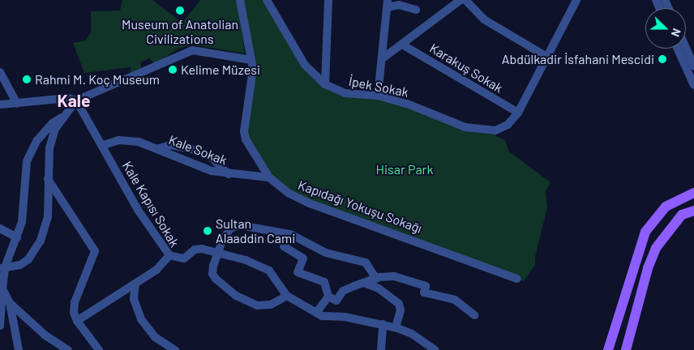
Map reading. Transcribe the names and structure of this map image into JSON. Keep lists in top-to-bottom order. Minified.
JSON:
{"streets":{"street":["Karakuş Sokak","İpek Sokak","Kale Sokak","Kale Kapısı Sokak","Kapıdağı Yokuşu Sokağı"]},"crossings":[["Karakuş Sokak","İpek Sokak"],["Kale Sokak","Kapıdağı Yokuşu Sokağı"]],"districts":["Kale"],"parks":["Hisar Park"],"places":["Museum of Anatolian Civilizations","Abdülkadir İsfahani Mescidi","Kelime Müzesi","Rahmi M. Koç Museum","Sultan Alaaddin Cami"],"north":"right"}
